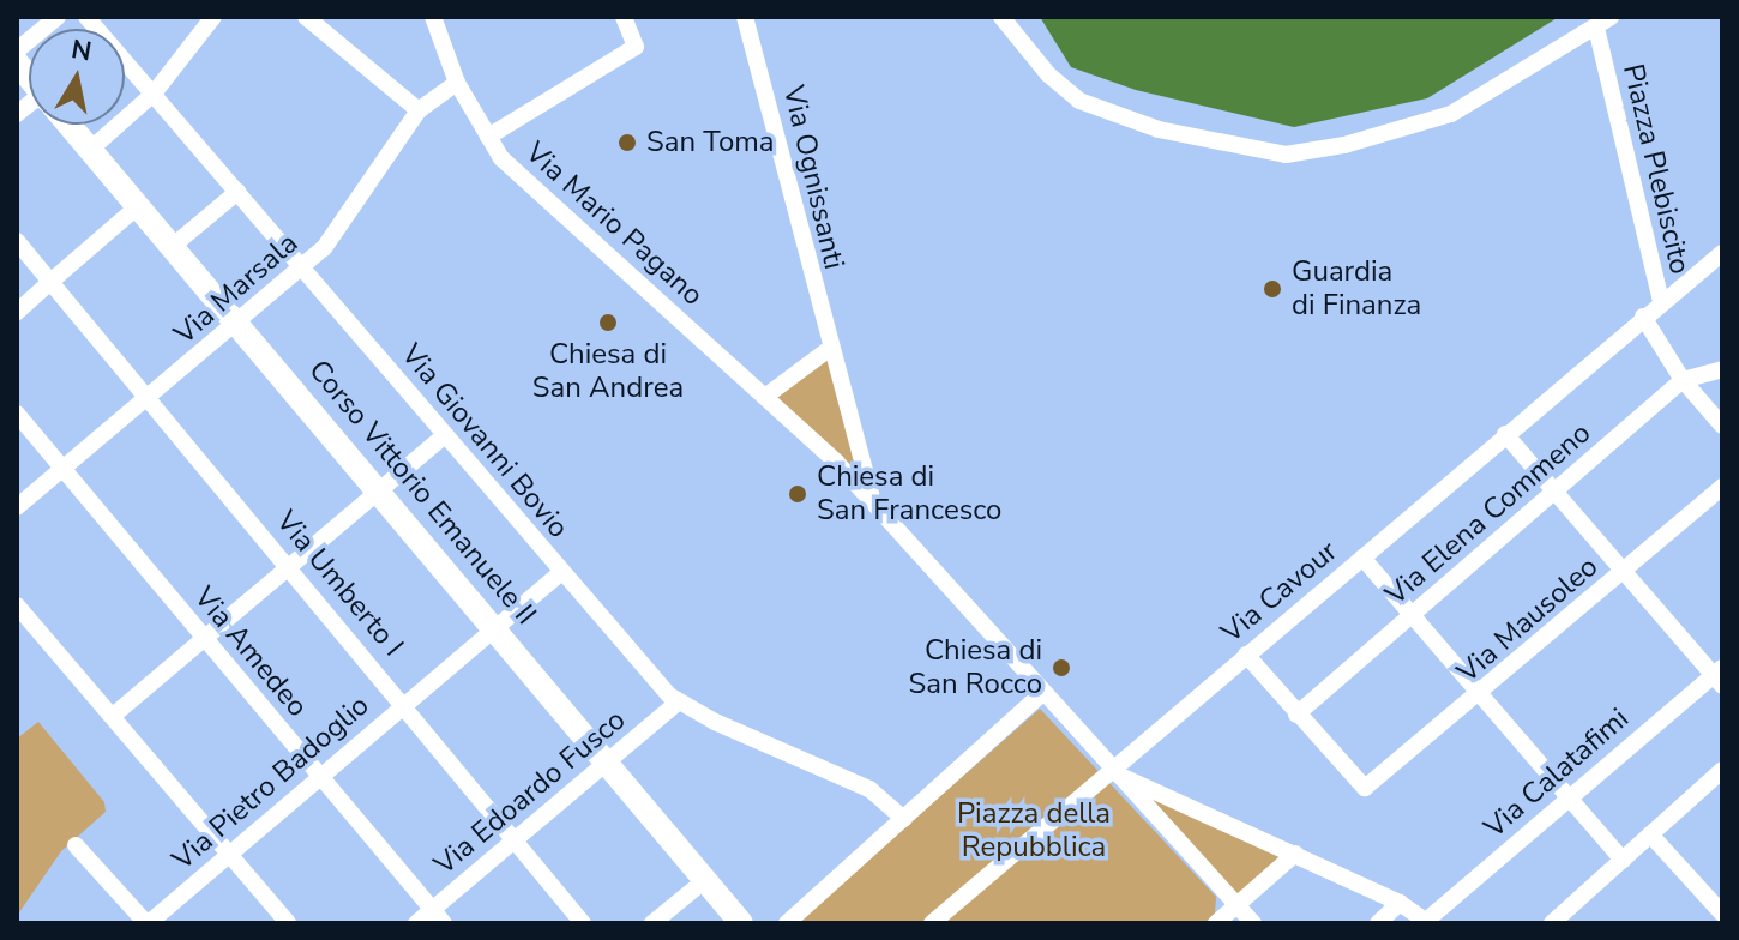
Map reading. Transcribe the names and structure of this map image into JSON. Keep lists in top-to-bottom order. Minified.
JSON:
{"streets":{"street":["Piazza Plebiscito","Via Ognissanti","Via Mario Pagano","Via Marsala","Via Giovanni Bovio","Corso Vittorio Emanuele II","Via Elena Commeno","Via Umberto I","Via Cavour","Via Mausoleo","Via Amedeo","Via Calatafimi","Via Pietro Badoglio","Via Edoardo Fusco"]},"crossings":[["Piazza Plebiscito","Via Cavour"],["Via Ognissanti","Via Mario Pagano"],["Via Mario Pagano","Via Marsala"],["Via Marsala","Via Giovanni Bovio"],["Via Marsala","Corso Vittorio Emanuele II"],["Via Marsala","Via Umberto I"],["Via Marsala","Via Amedeo"],["Via Giovanni Bovio","Via Pietro Badoglio"],["Via Giovanni Bovio","Via Edoardo Fusco"],["Corso Vittorio Emanuele II","Via Pietro Badoglio"],["Corso Vittorio Emanuele II","Via Edoardo Fusco"],["Via Elena Commeno","Via Mausoleo"],["Via Umberto I","Via Pietro Badoglio"],["Via Umberto I","Via Edoardo Fusco"],["Via Amedeo","Via Pietro Badoglio"],["Via Amedeo","Via Edoardo Fusco"]],"parks":["Piazza della Repubblica"],"places":["San Toma","Guardia di Finanza","Chiesa di San Andrea","Chiesa di San Francesco","Chiesa di San Rocco"],"north":"top"}
